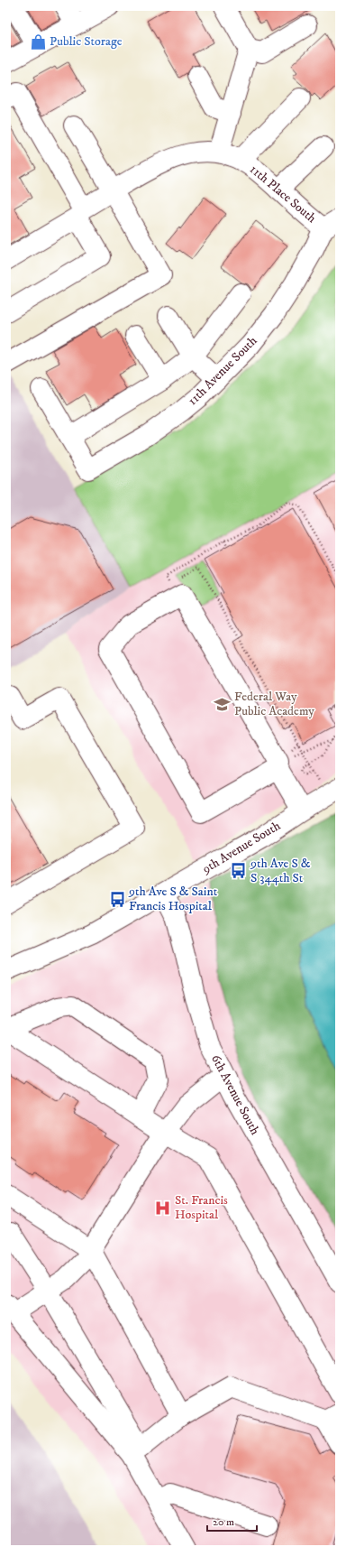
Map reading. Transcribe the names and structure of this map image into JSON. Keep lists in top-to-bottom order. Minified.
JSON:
{"streets":{"street":["11th Place South","11th Avenue South","9th Avenue South","6th Avenue South"]},"crossings":[["11th Place South","11th Avenue South"],["9th Avenue South","6th Avenue South"]],"places":{"shop":["Public Storage"],"school or university":["Federal Way Public Academy"],"bus stop":["9th Ave S & S 344th St","9th Ave S & Saint Francis Hospital"],"hospital":["St. Francis Hospital"]},"scale_bar":"20 m"}
